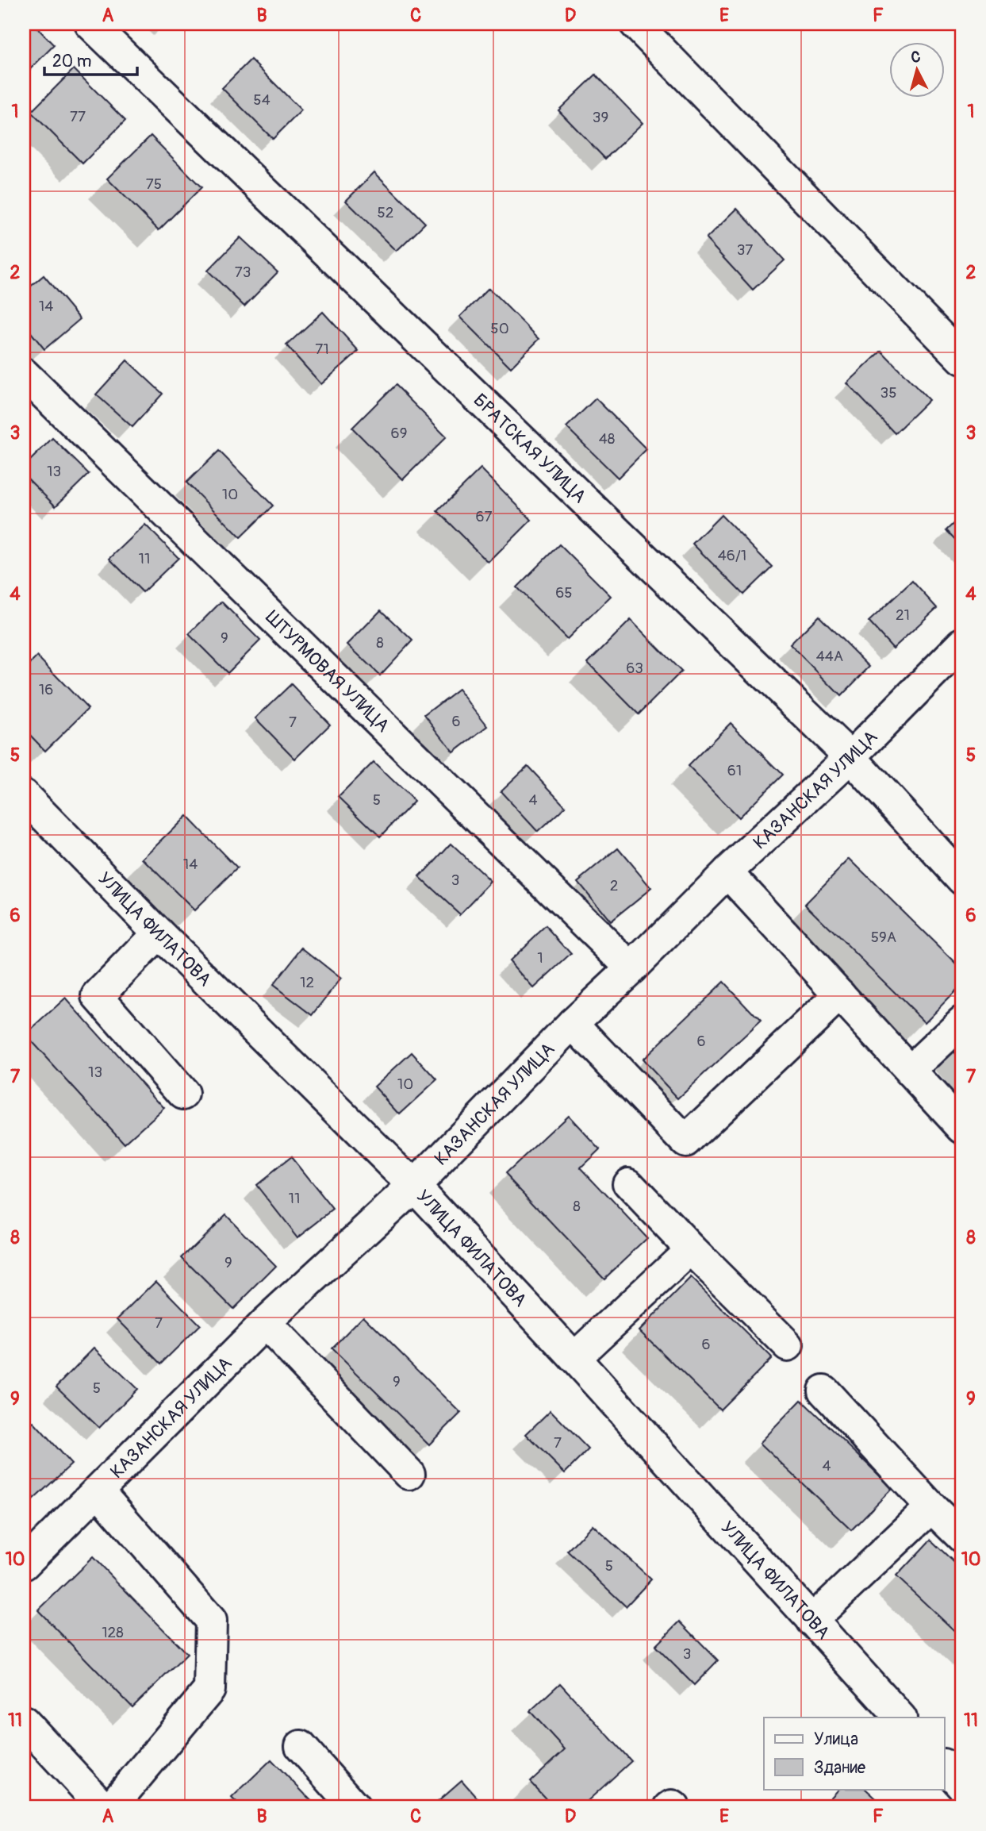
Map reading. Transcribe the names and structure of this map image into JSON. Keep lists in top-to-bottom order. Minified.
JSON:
{"streets":{"street":["БРАТСКАЯ УЛИЦА","ШТУРМОВАЯ УЛИЦА","КАЗАНСКАЯ УЛИЦА","УЛИЦА ФИЛАТОВА"]},"crossings":[["БРАТСКАЯ УЛИЦА","КАЗАНСКАЯ УЛИЦА"],["ШТУРМОВАЯ УЛИЦА","КАЗАНСКАЯ УЛИЦА"],["КАЗАНСКАЯ УЛИЦА","УЛИЦА ФИЛАТОВА"]],"house_numbers":["54","77","39","75","52","37","73","14","50","71","35","69","48","13","10","67","46/1","11","65","21","9","8","44А","63","16","6","7","61","5","4","14","3","2","59А","1","12","6","13","10","11","8","9","7","6","9","5","7","4","5","128","3"],"legend":["Улица","Здание"],"scale_bar":"20 m","north":"top","grid":{"columns":["A","B","C","D","E","F"],"rows":["1","2","3","4","5","6","7","8","9","10","11"]}}
